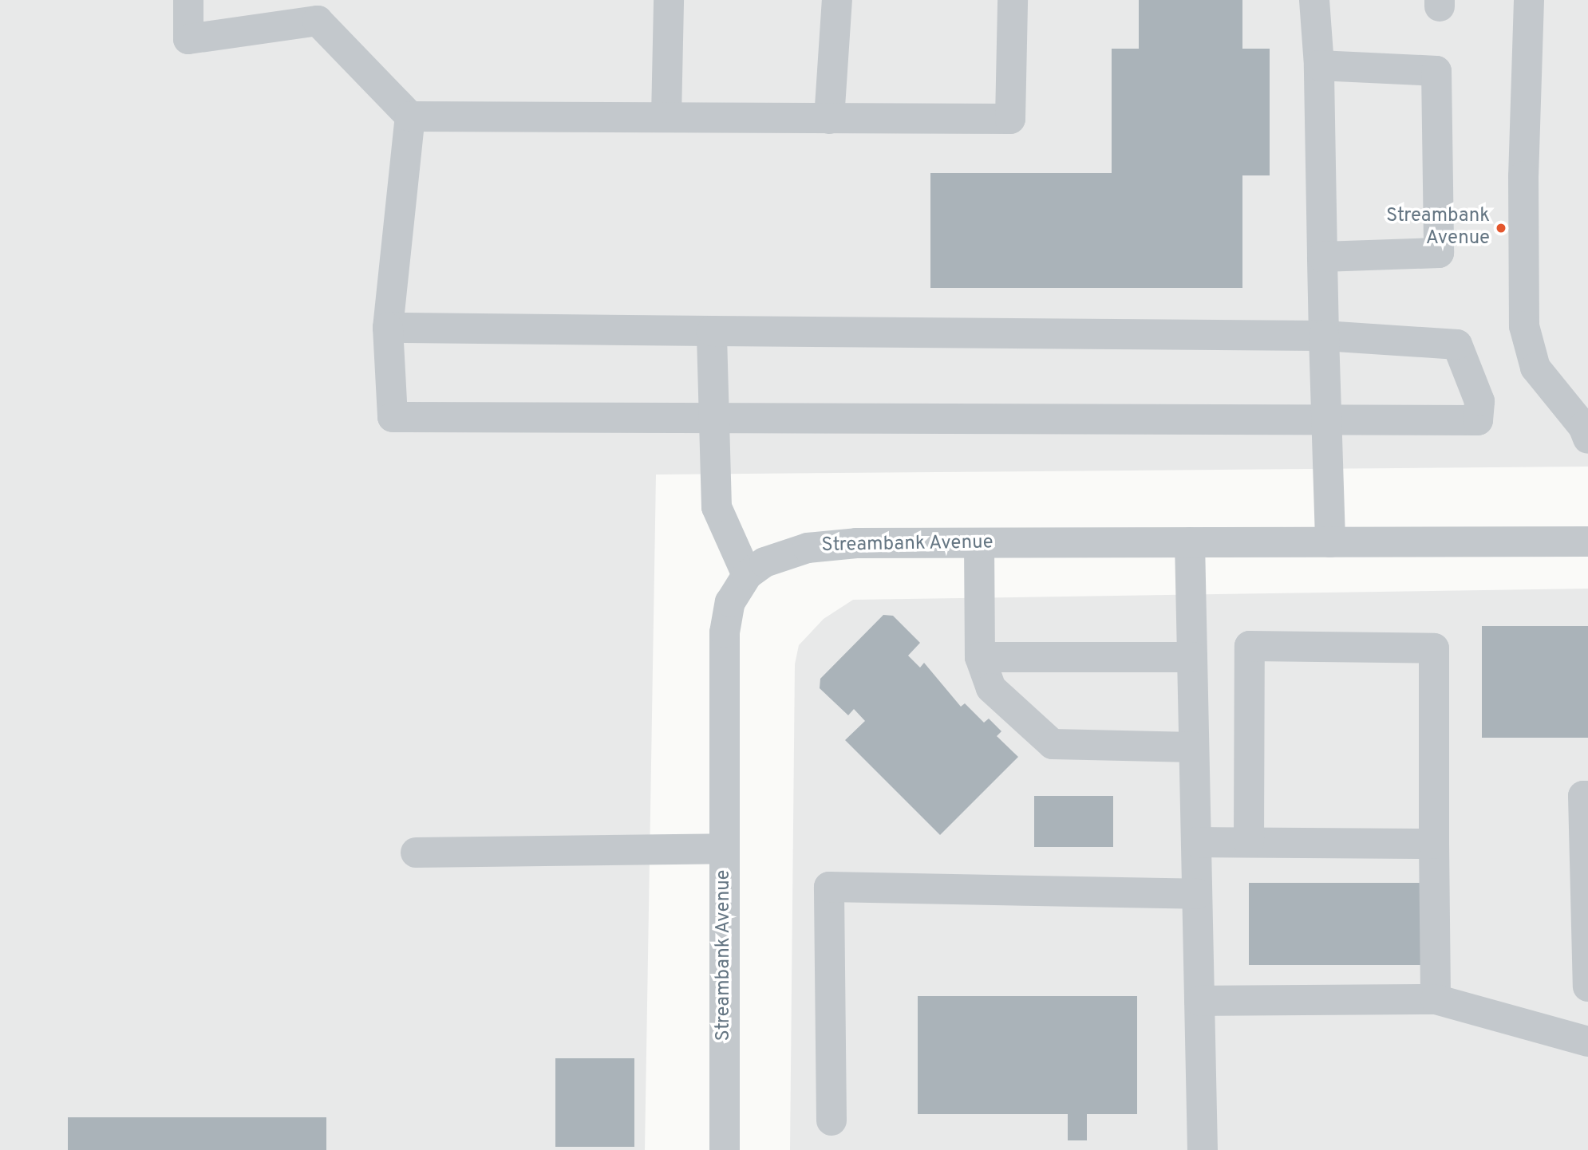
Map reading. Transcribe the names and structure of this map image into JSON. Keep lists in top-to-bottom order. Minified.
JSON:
{"streets":{"street":["Streambank Avenue"]},"places":["Streambank Avenue"]}
